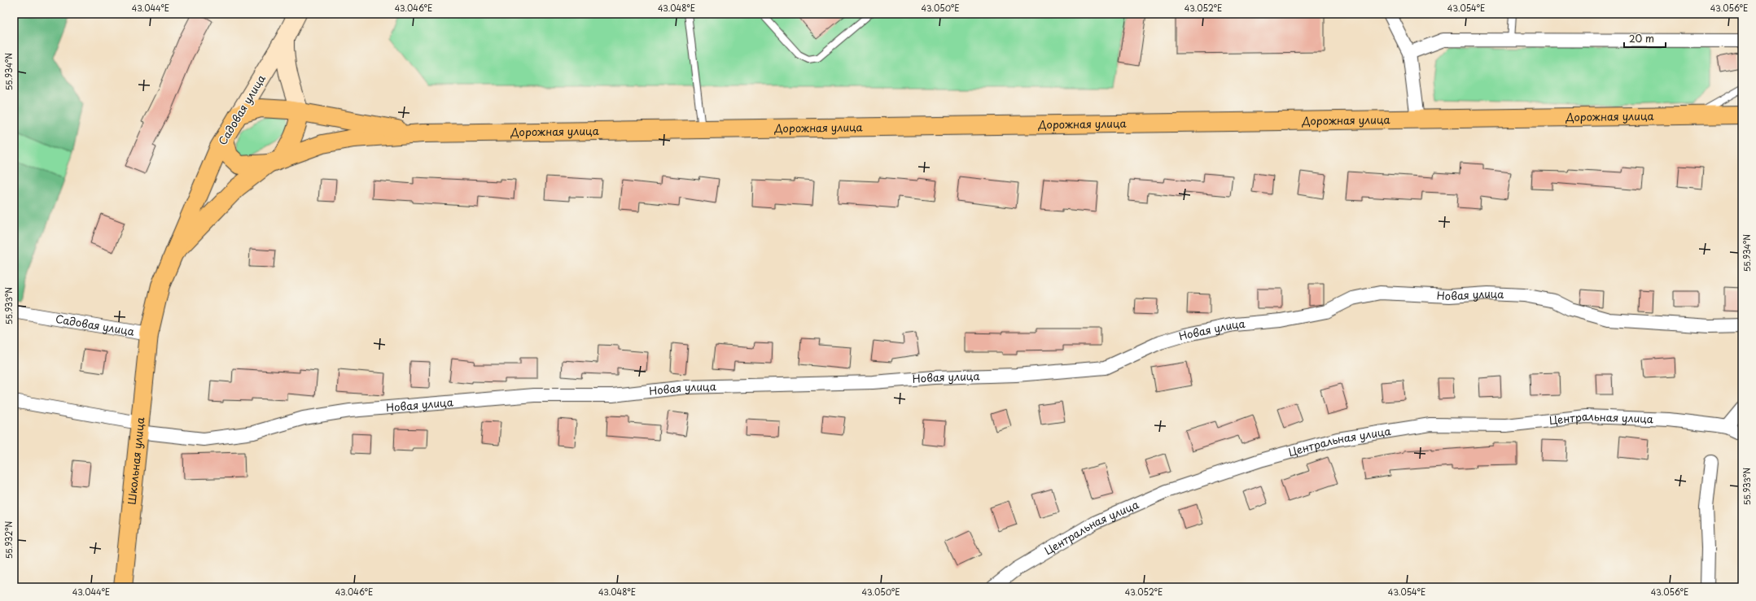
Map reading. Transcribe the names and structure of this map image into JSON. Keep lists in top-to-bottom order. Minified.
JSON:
{"streets":{"main road":["Садовая улица","Дорожная улица","Школьная улица"],"street":["Новая улица","Центральная улица"]},"crossings":[["Садовая улица","Школьная улица"],["Новая улица","Школьная улица"]],"scale_bar":"20 m","coordinates":["43.044°E","43.046°E","43.048°E","43.050°E","43.052°E","43.054°E","43.056°E","55.934°N","55.933°N","55.932°N"]}
